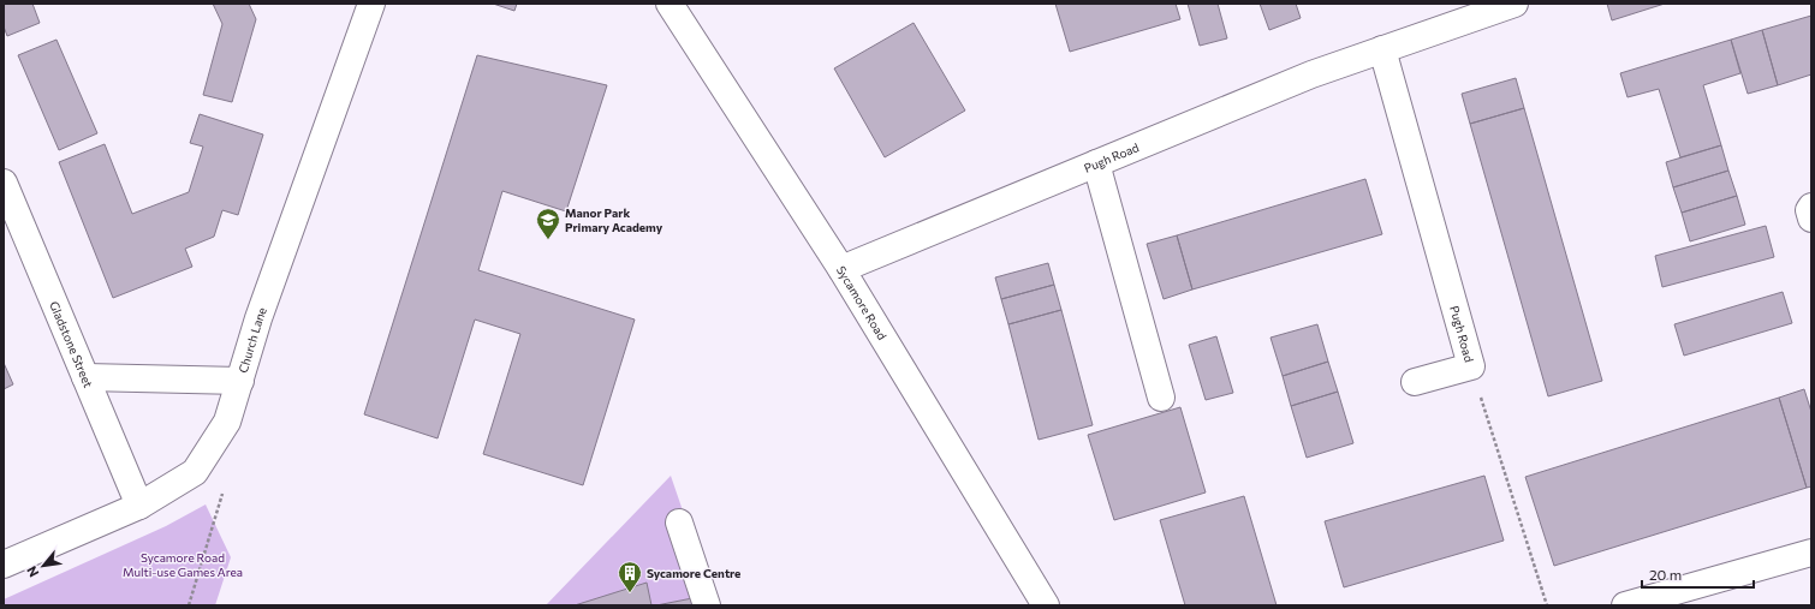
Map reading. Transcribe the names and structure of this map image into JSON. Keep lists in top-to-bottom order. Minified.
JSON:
{"streets":{"street":["Pugh Road","Sycamore Road","Church Lane","Gladstone Street"]},"crossings":[["Pugh Road","Sycamore Road"],["Church Lane","Gladstone Street"]],"parks":["Sycamore Road Multi-use Games Area"],"places":{"school or university":["Manor Park Primary Academy"],"building":["Sycamore Centre"]},"scale_bar":"20 m","north":"bottom left"}
